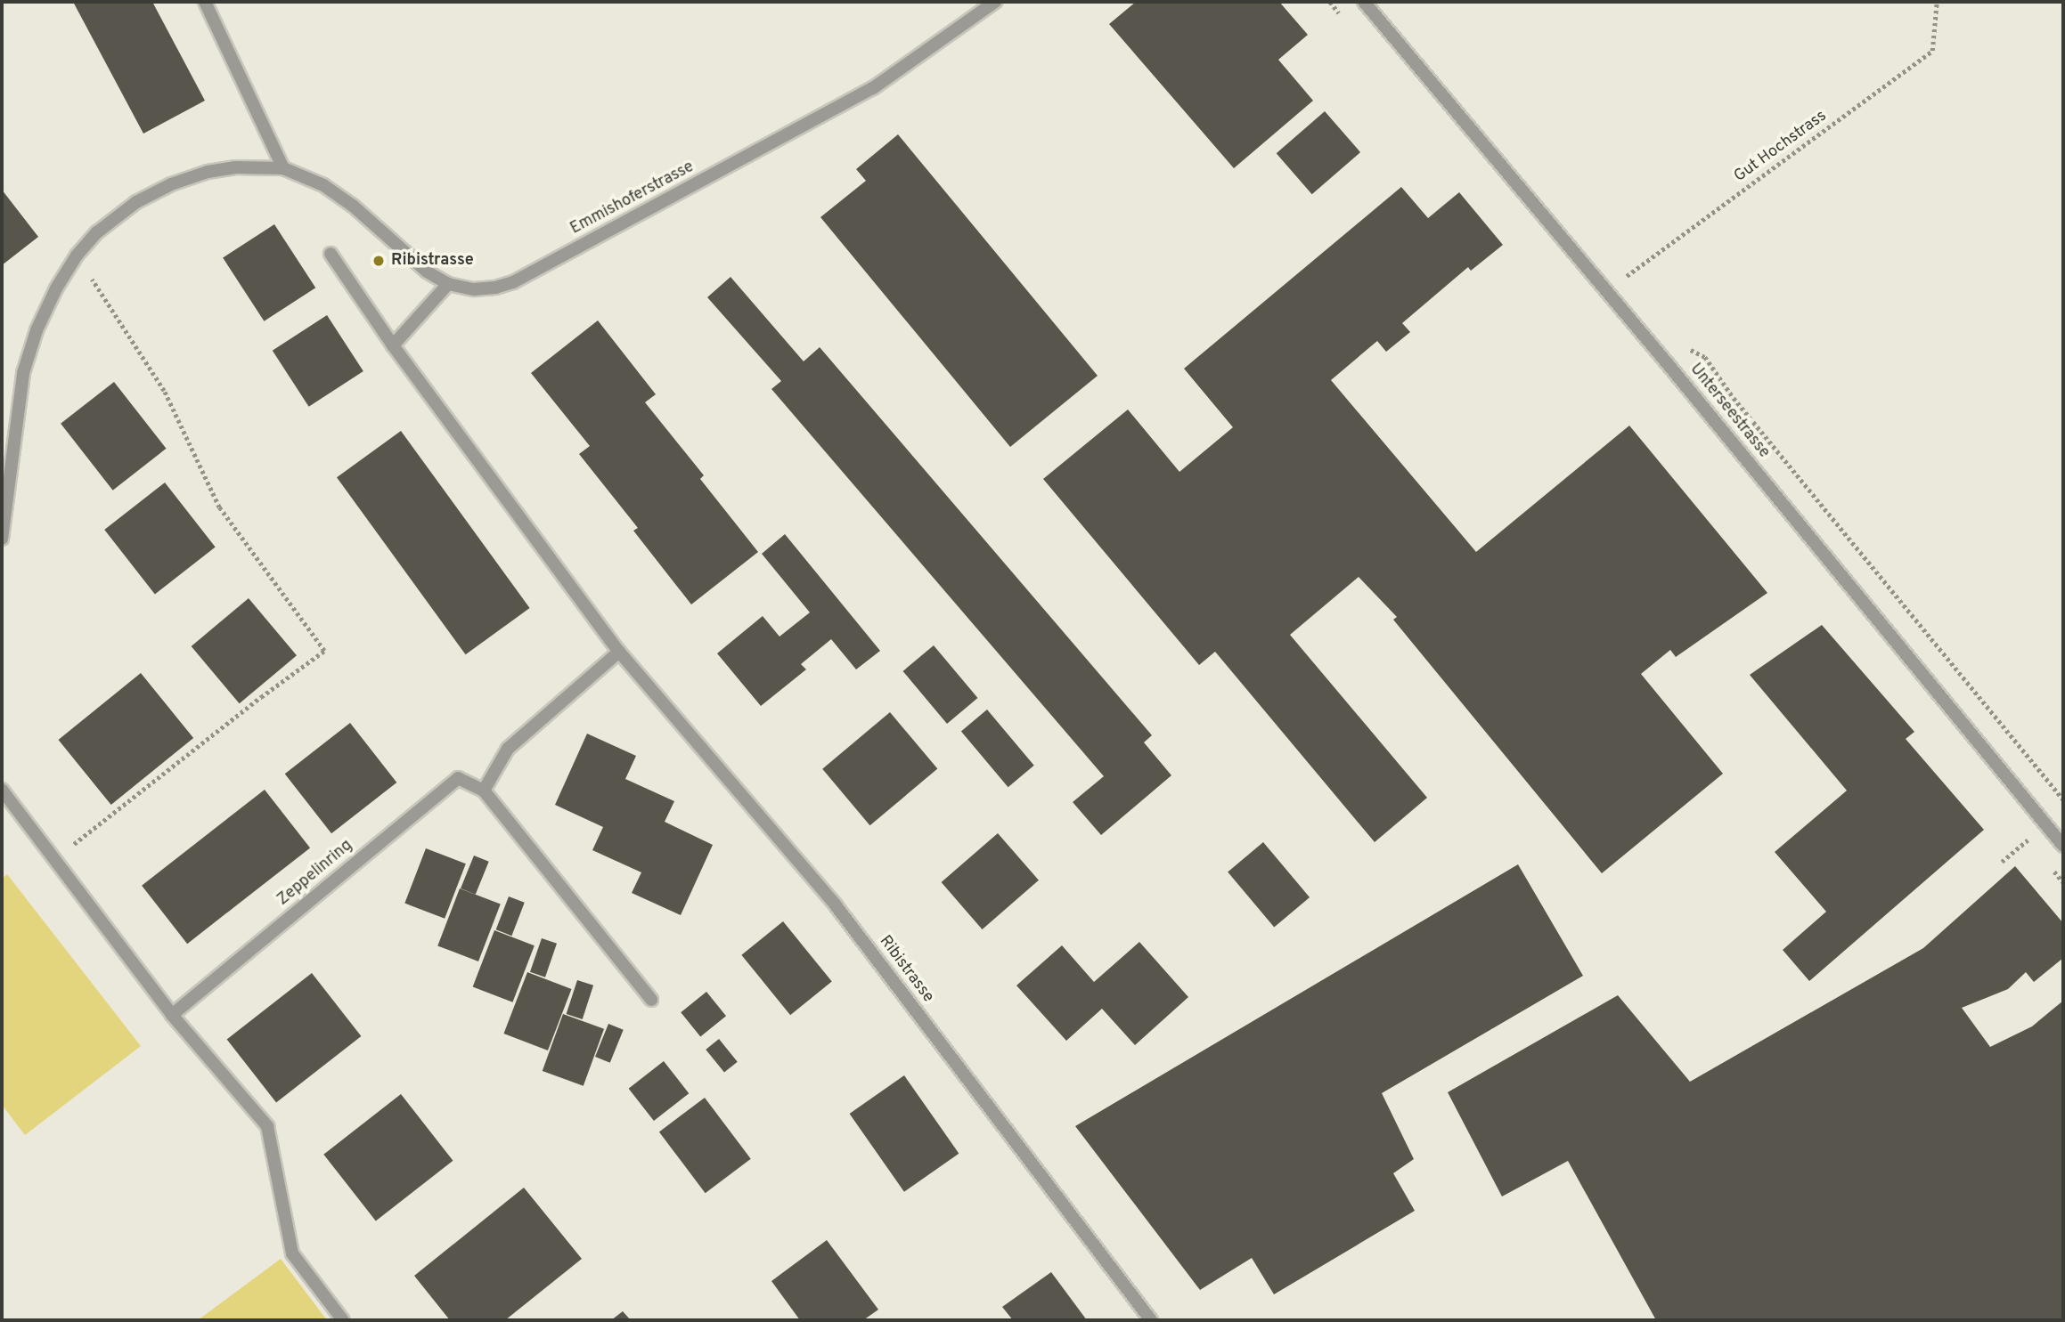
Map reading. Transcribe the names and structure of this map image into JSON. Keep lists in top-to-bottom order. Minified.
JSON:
{"streets":{"street":["Emmishoferstrasse","Unterseestrasse","Zeppelinring","Ribistrasse"],"path":["Gut Hochstrass"]},"crossings":[["Gut Hochstrass","Unterseestrasse"]],"places":["Ribistrasse"]}
